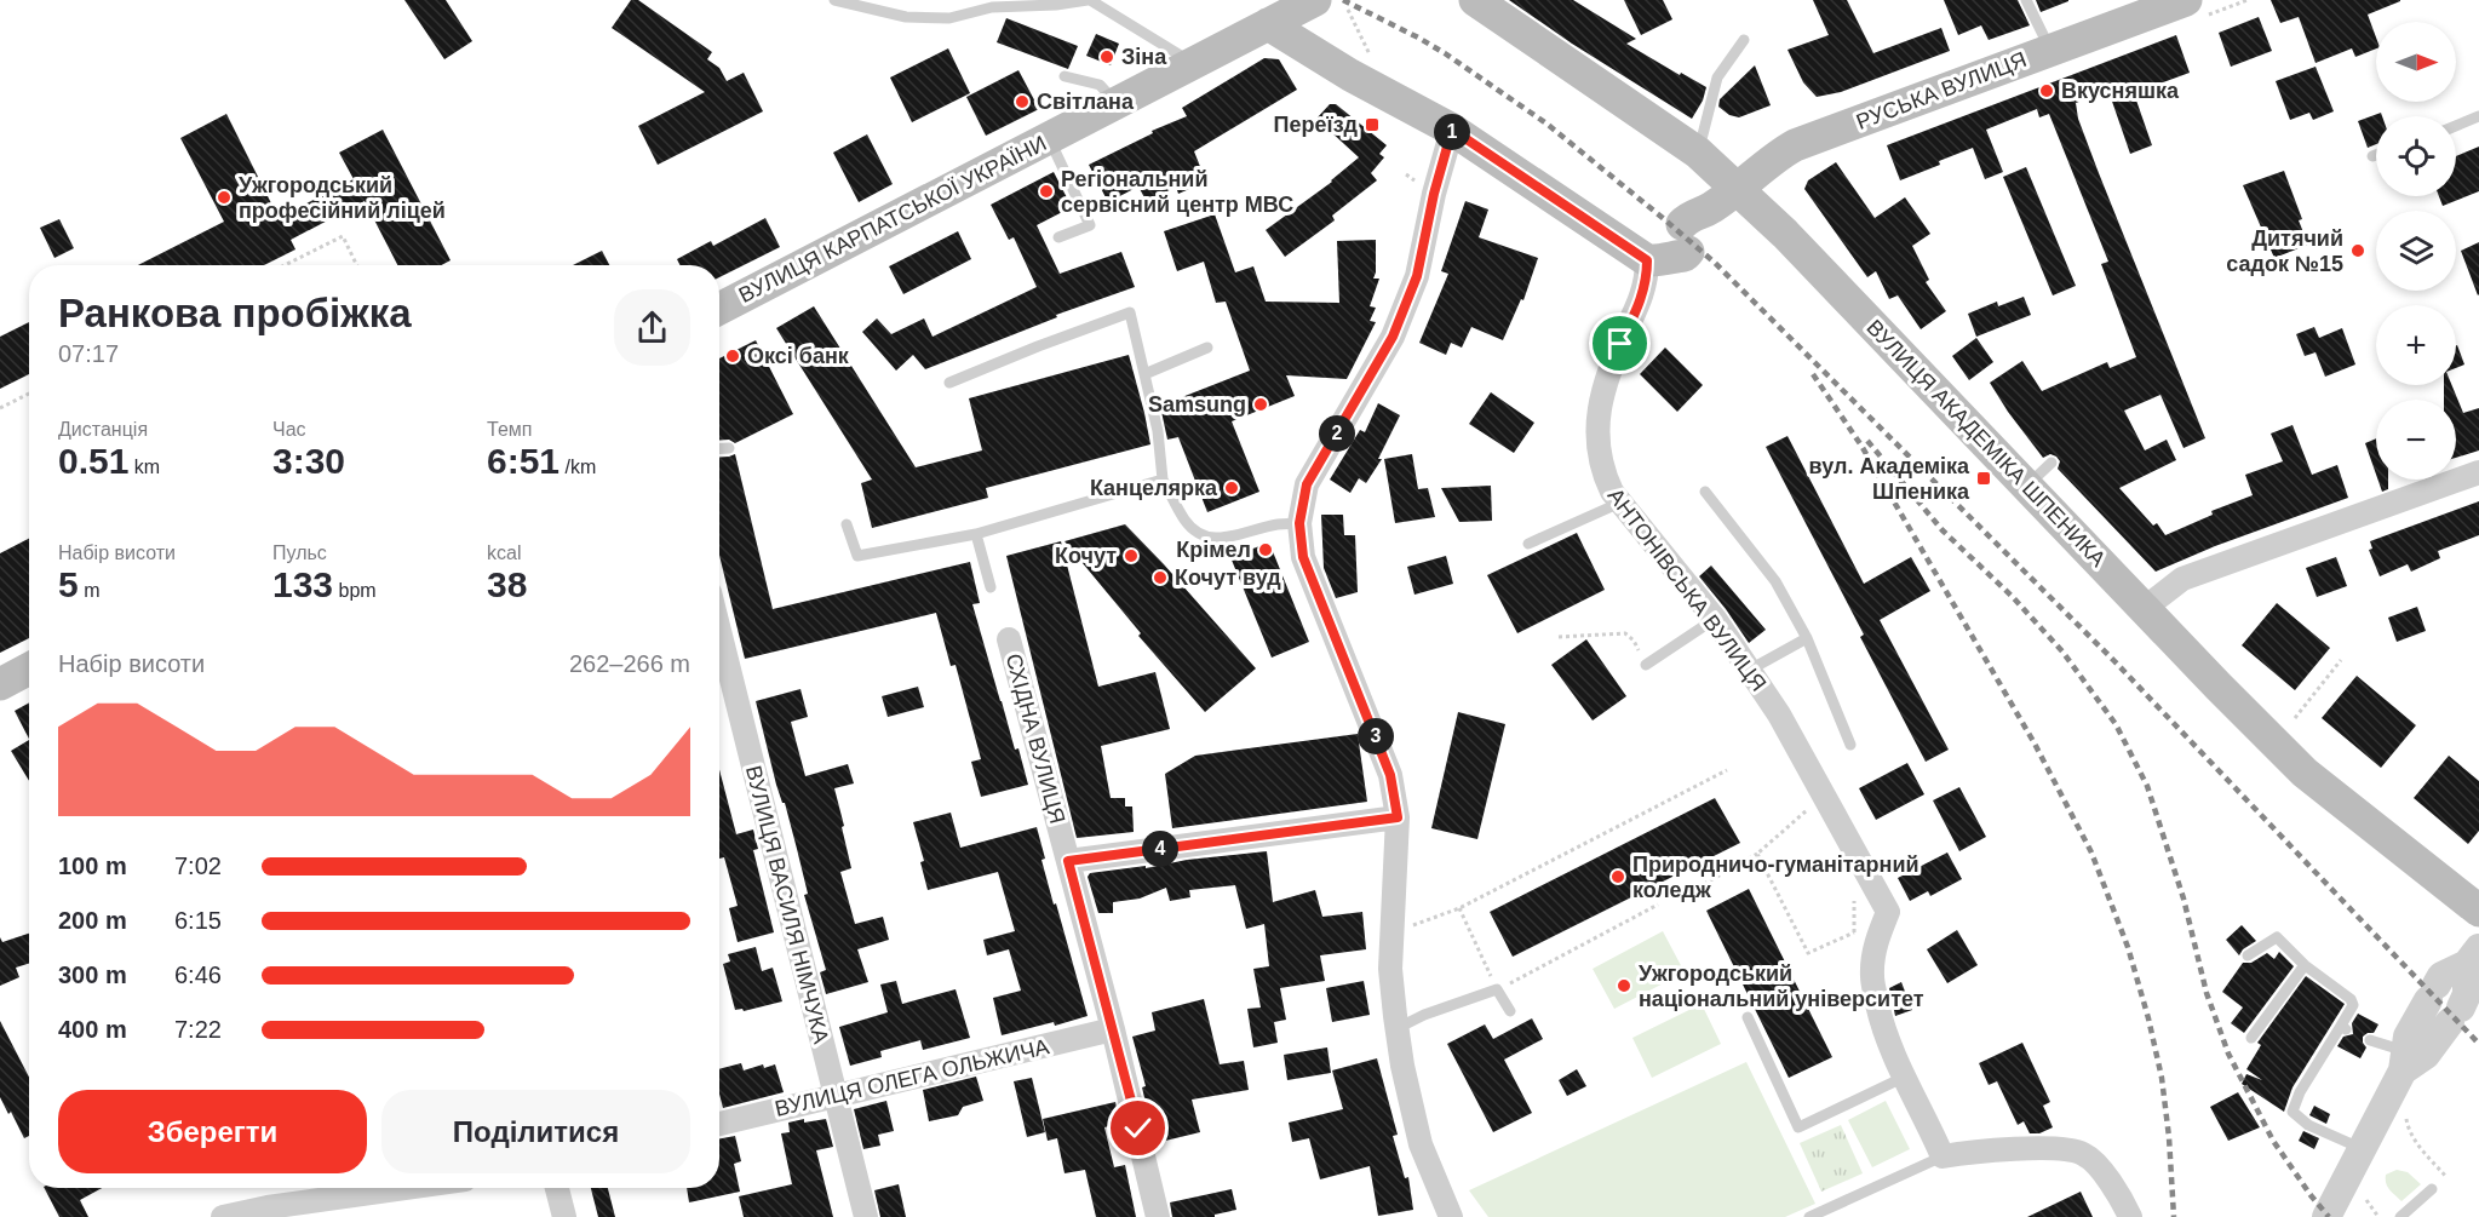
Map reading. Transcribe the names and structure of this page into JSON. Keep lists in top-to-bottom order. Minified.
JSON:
{"streets":{"main road":["РУСЬКА ВУЛИЦЯ","ВУЛИЦЯ КАРПАТСЬКОЇ УКРАЇНИ","ВУЛИЦЯ АКАДЕМІКА ШПЕНИКА"],"street":["АНТОНІВСЬКА ВУЛИЦЯ","СХІДНА ВУЛИЦЯ","ВУЛИЦЯ ВАСИЛЯ НІМЧУКА","ВУЛИЦЯ ОЛЕГА ОЛЬЖИЧА"]},"crossings":[["РУСЬКА ВУЛИЦЯ","ВУЛИЦЯ АКАДЕМІКА ШПЕНИКА"],["РУСЬКА ВУЛИЦЯ","АНТОНІВСЬКА ВУЛИЦЯ"],["СХІДНА ВУЛИЦЯ","ВУЛИЦЯ ОЛЕГА ОЛЬЖИЧА"],["ВУЛИЦЯ ВАСИЛЯ НІМЧУКА","ВУЛИЦЯ ОЛЕГА ОЛЬЖИЧА"]],"places":{"other":["Зіна","Вкусняшка","Світлана","Регіональний сервісний центр МВС","Ужгородський професійний ліцей","Дитячий садок №15","Оксі банк","Samsung","Канцелярка","Крімел","Кочут","Кочут вуд","Природничо-гуманітарний коледж","Ужгородський національний університет"],"transit":["Переїзд","вул. Академіка Шпеника"]},"north":"right","page":{"map_buttons":["+","−"],"pins":["1","2","3","4"],"heading":["Ранкова пробіжка","07:17"],"stats":[["Дистанція","0.51 km"],["Час","3:30"],["Темп","6:51 /km"],["Набір висоти","5 m"],["Пульс","133 bpm"],["kcal","38"]],"chart":["Набір висоти","262–266 m"],"list":[{"name":"100 m","note":"7:02"},{"name":"200 m","note":"6:15"},{"name":"300 m","note":"6:46"},{"name":"400 m","note":"7:22"}],"buttons":["Зберегти","Поділитися"]}}
